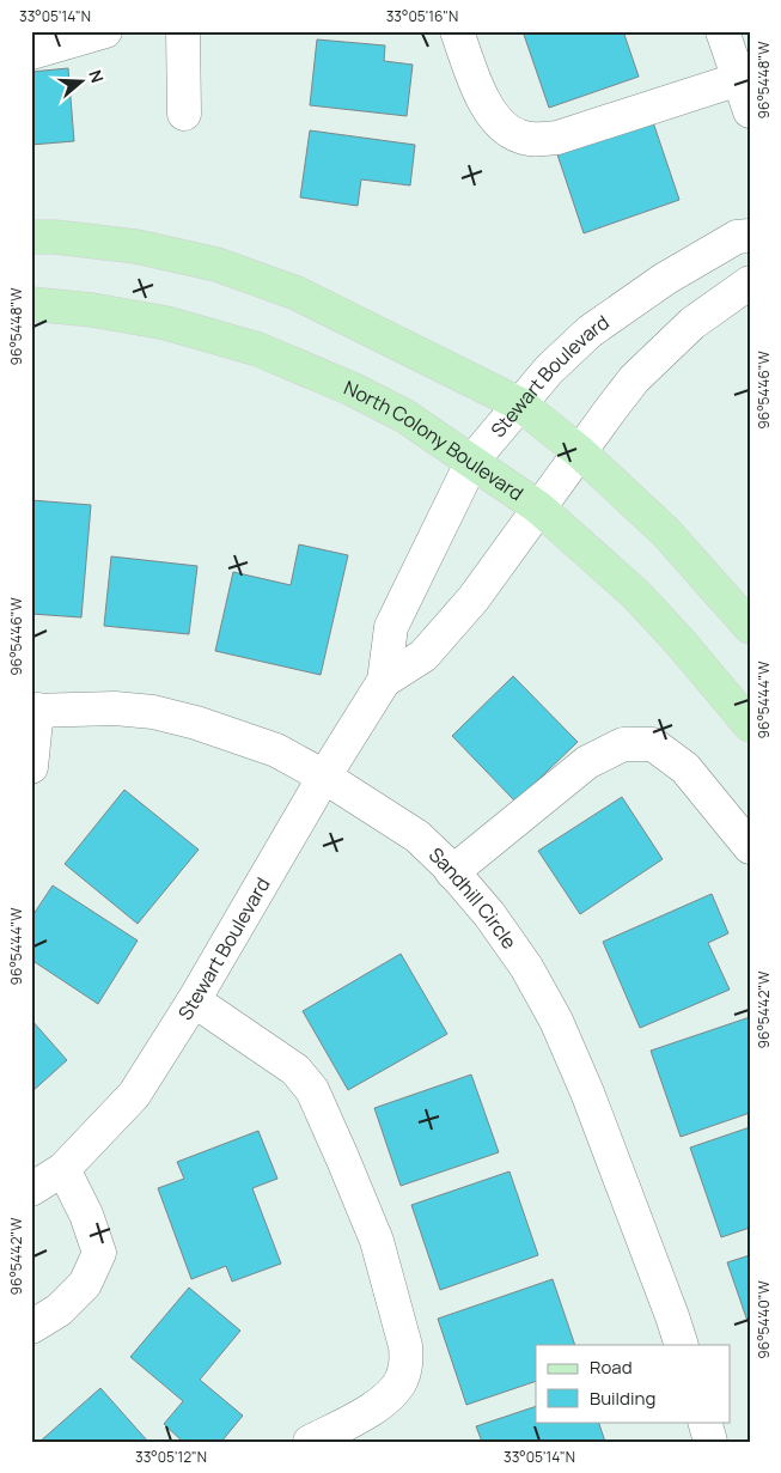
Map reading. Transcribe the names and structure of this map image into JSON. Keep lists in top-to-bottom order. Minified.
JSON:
{"streets":{"main road":["North Colony Boulevard"],"street":["Stewart Boulevard","Sandhill Circle"]},"crossings":[["Stewart Boulevard","North Colony Boulevard"],["Stewart Boulevard","Sandhill Circle"]],"legend":["Road","Building"],"north":"right","coordinates":["33°05'14\"N","33°05'16\"N","96°54'48\"W","96°54'46\"W","96°54'44\"W","96°54'42\"W","96°54'40\"W","33°05'12\"N"]}
